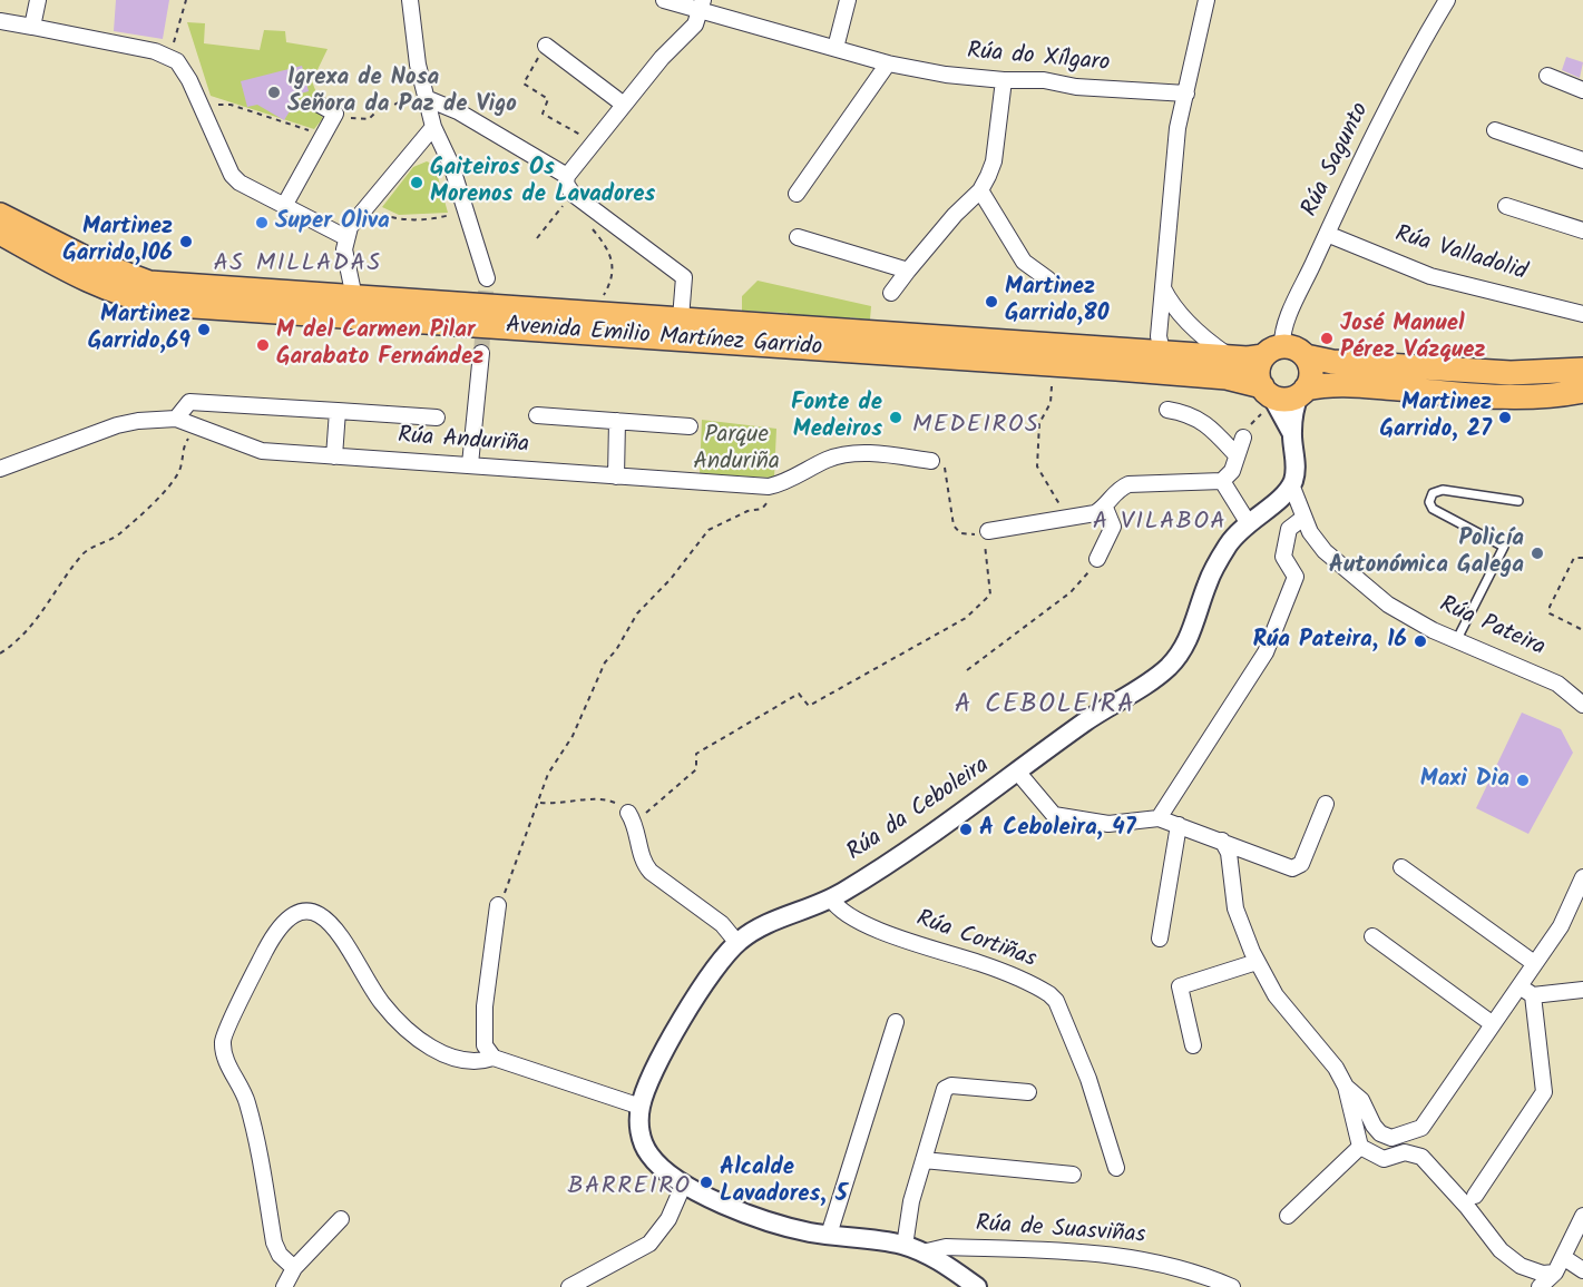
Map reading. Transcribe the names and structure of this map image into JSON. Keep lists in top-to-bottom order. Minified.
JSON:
{"streets":{"main road":["Avenida Emilio Martínez Garrido"],"street":["Rúa do Xílgaro","Rúa Sagunto","Rúa Valladolid","Rúa Anduriña","Rúa Pateira","Rúa da Ceboleira","Rúa Cortiñas","Rúa de Suasviñas"]},"crossings":[["Rúa Sagunto","Rúa Valladolid"],["Rúa Sagunto","Avenida Emilio Martínez Garrido"],["Rúa Sagunto","Rúa Pateira"],["Avenida Emilio Martínez Garrido","Rúa Pateira"],["Rúa Pateira","Rúa da Ceboleira"],["Rúa da Ceboleira","Rúa Cortiñas"],["Rúa da Ceboleira","Rúa de Suasviñas"]],"districts":["AS MILLADAS","MEDEIROS","A VILABOA","A CEBOLEIRA","BARREIRO"],"parks":["Parque Anduriña"],"places":["Igrexa de Nosa Señora da Paz de Vigo","Gaiteiros Os Morenos de Lavadores","Super Oliva","Martinez Garrido,106","Martinez Garrido,80","Martinez Garrido,69","José Manuel Pérez Vázquez","M del Carmen Pilar Garabato Fernández","Fonte de Medeiros","Martinez Garrido, 27","Policía Autonómica Galega","Rúa Pateira, 16","Maxi Dia","A Ceboleira, 47","Alcalde Lavadores, 5"]}
